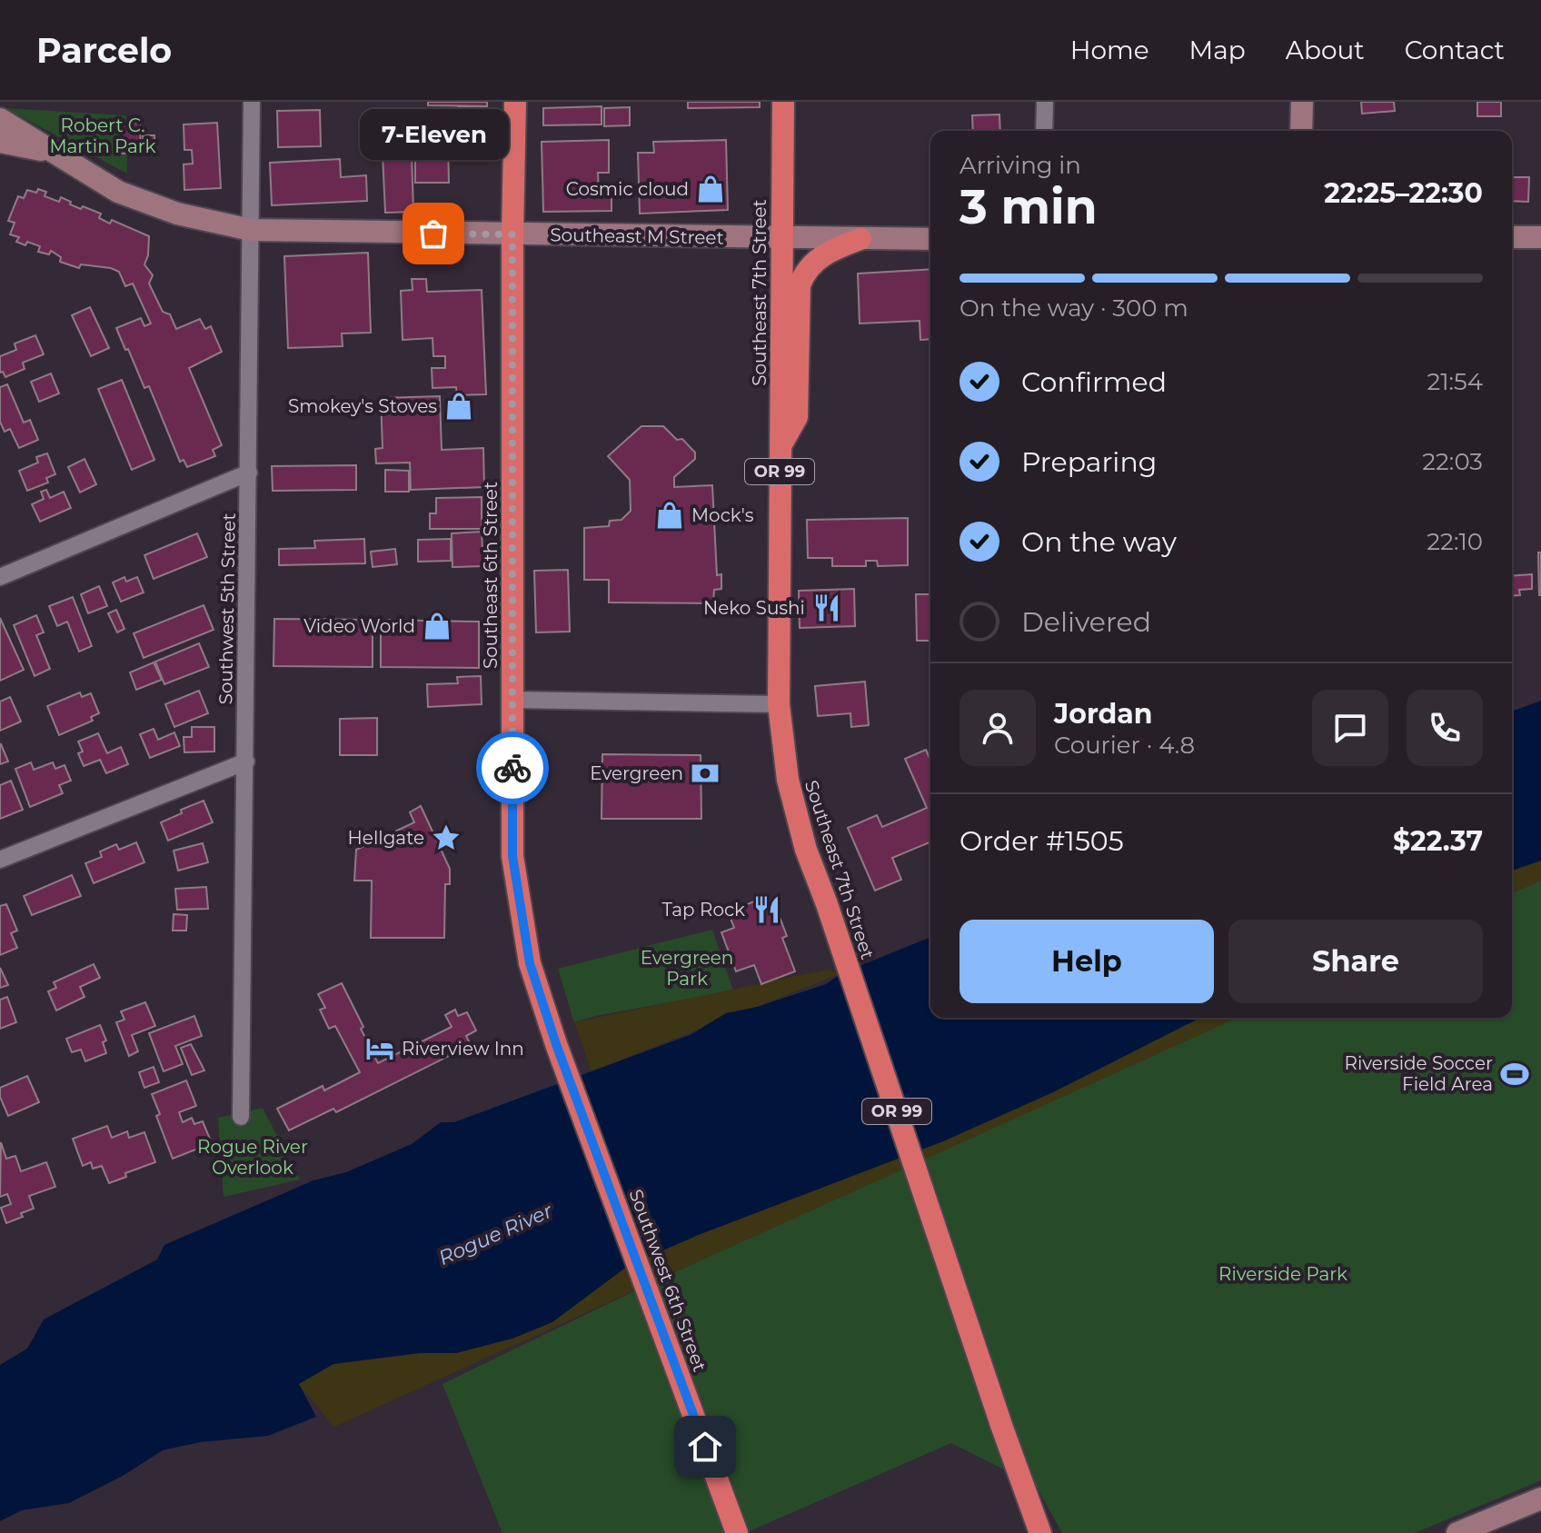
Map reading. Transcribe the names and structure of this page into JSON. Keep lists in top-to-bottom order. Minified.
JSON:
{"streets":{"highway":["Southeast 7th Street","OR 99","Southeast 6th Street","Southwest 6th Street"],"street":["Southeast M Street","Southwest 5th Street"]},"crossings":[["Southeast M Street","Southeast 7th Street"],["Southeast M Street","Southeast 6th Street"],["Southeast M Street","Southwest 5th Street"],["Southeast 6th Street","Southwest 6th Street"]],"water":["Rogue River"],"parks":["Robert C. Martin Park","Evergreen Park","Rogue River Overlook","Riverside Park"],"places":{"shop":["Cosmic cloud","Smokey's Stoves","Mock's","Video World"],"other":["7-Eleven"],"restaurant":["Neko Sushi","Tap Rock"],"bank":["Evergreen"],"place":["Hellgate"],"hotel":["Riverview Inn"],"sports":["Riverside Soccer Field Area"]},"page":{"header":"Parcelo","nav":["Home","Map","About","Contact"],"bubble":"7-Eleven","heading":["3 min","Arriving in","22:25–22:30"],"panel":["Jordan","Courier · 4.8","Order #1505","$22.37"],"bar":"On the way · 300 m","list":[["Confirmed","21:54"],["Preparing","22:03"],["On the way","22:10"],"Delivered"],"buttons":["Help","Share"]}}
